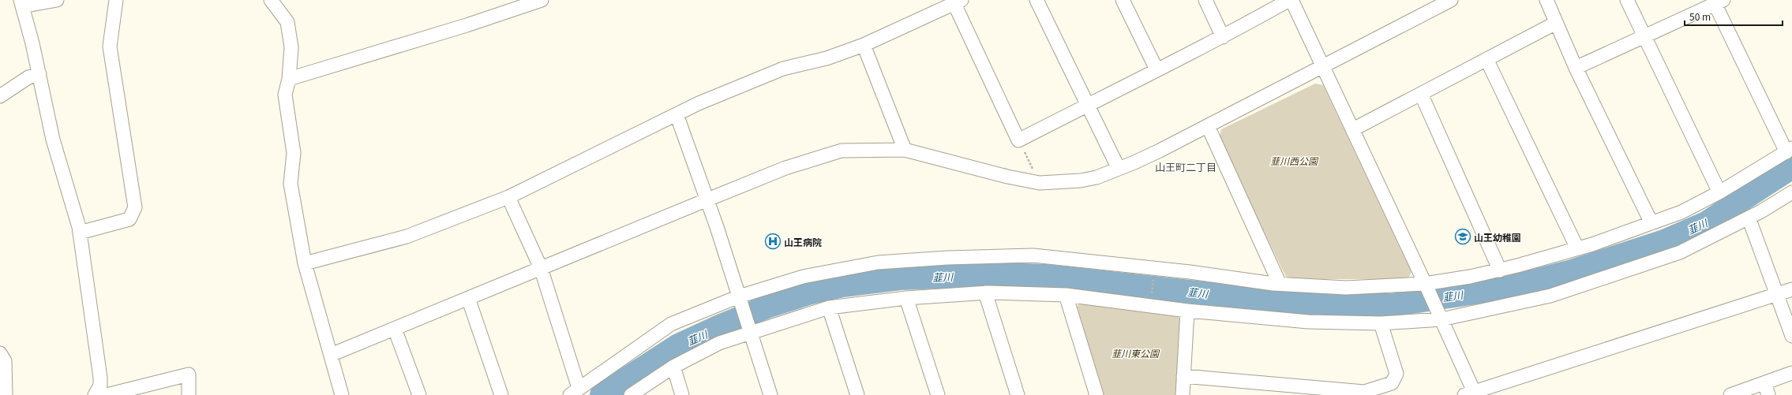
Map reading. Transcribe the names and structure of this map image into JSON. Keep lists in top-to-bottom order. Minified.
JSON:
{"districts":["山王町二丁目"],"water":["韮川"],"parks":["韮川西公園","韮川東公園"],"places":{"school or university":["山王幼稚園"],"hospital":["山王病院"]},"scale_bar":"50 m"}
